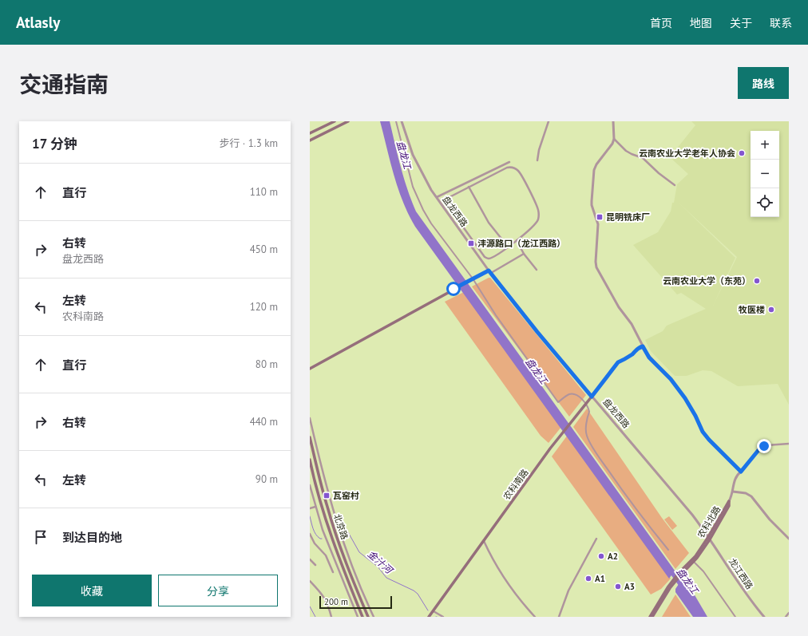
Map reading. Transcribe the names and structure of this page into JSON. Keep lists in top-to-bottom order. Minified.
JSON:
{"streets":{"main road":["农科南路","农科北路","北京路"],"street":["盘龙西路","龙江西路"]},"crossings":[["盘龙西路","农科南路"],["盘龙西路","农科北路"],["盘龙西路","龙江西路"],["农科北路","龙江西路"]],"water":["盘龙江","金汁河"],"places":{"other":["云南农业大学老年人协会","云南农业大学（东苑）","牧医楼","A2","A1","A3"],"transit":["昆明铣床厂","沣源路口（龙江西路）","瓦窑村"]},"scale_bar":"200 m","page":{"header":"Atlasly","nav":["首页","地图","关于","联系"],"title":"交通指南","buttons":["路线",["收藏","分享"]],"heading":["17 分钟","步行 · 1.3 km"],"map_buttons":["+","−"],"list":[["直行","110 m"],["右转","盘龙西路","450 m"],["左转","农科南路","120 m"],["直行","80 m"],["右转","440 m"],["左转","90 m"],"到达目的地"],"scale":"200 m"}}
